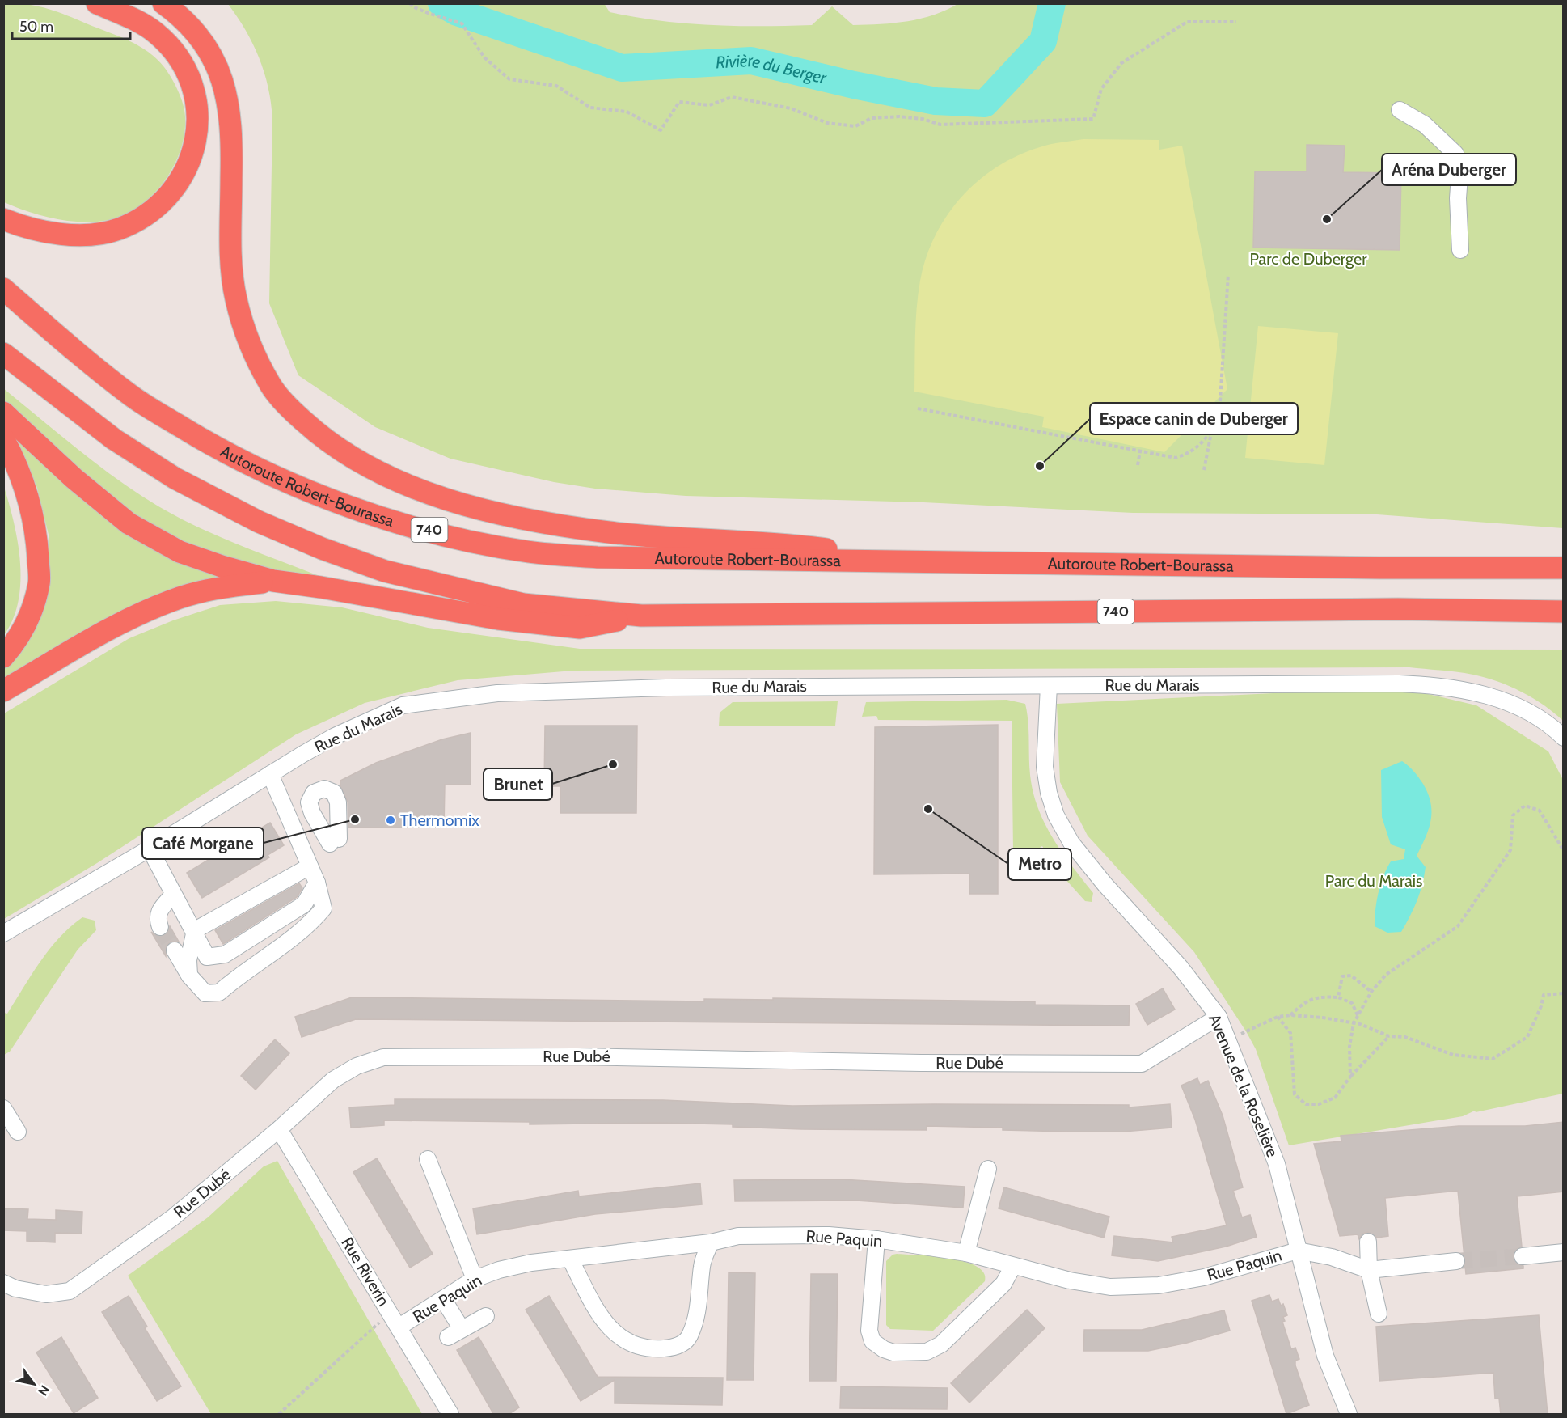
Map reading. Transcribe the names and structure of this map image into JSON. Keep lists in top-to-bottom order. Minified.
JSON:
{"streets":{"highway":["Autoroute Robert-Bourassa","740"],"street":["Rue du Marais","Rue Dubé","Avenue de la Roselière","Rue Paquin","Rue Riverin"]},"crossings":[["Rue du Marais","Avenue de la Roselière"],["Rue Dubé","Avenue de la Roselière"],["Rue Dubé","Rue Riverin"],["Avenue de la Roselière","Rue Paquin"],["Rue Paquin","Rue Riverin"]],"water":["Rivière du Berger"],"parks":["Parc de Duberger","Parc du Marais"],"places":["Aréna Duberger","Espace canin de Duberger","Brunet","Metro","Café Morgane","Thermomix"],"scale_bar":"50 m","north":"bottom right"}
